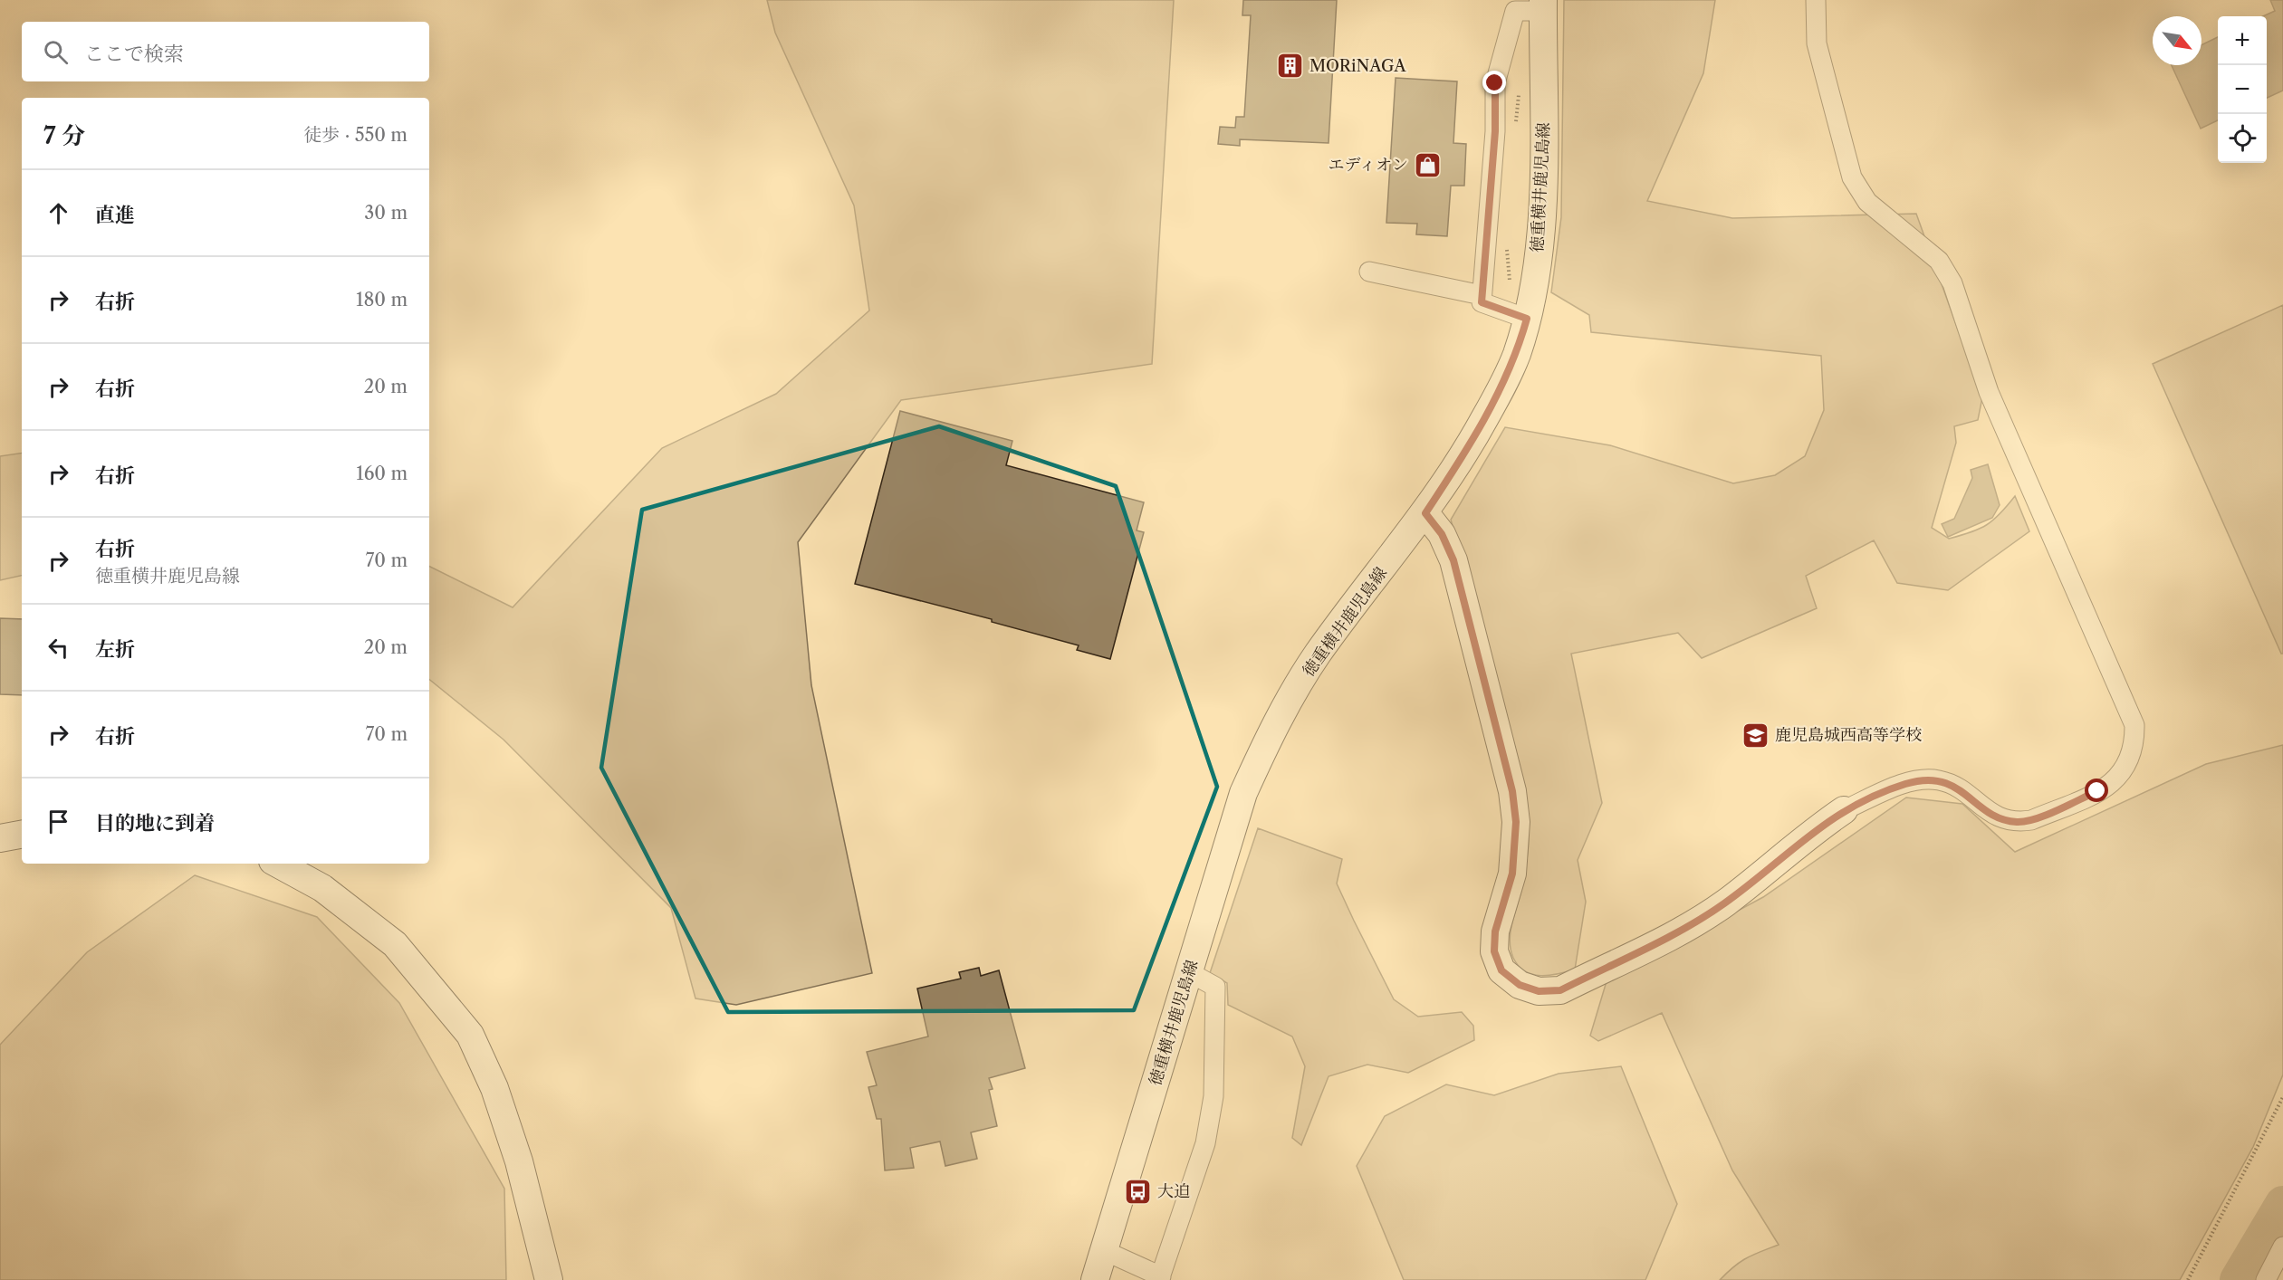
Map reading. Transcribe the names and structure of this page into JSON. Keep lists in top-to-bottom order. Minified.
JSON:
{"streets":{"street":["徳重横井鹿児島線"]},"places":{"building":["MORiNAGA"],"shop":["エディオン"],"school or university":["鹿児島城西高等学校"],"bus stop":["大迫"]},"north":"bottom right","page":{"map_buttons":["+","−"],"search":"ここで検索","heading":["7 分","徒歩 · 550 m"],"list":[["直進","30 m"],["右折","180 m"],["右折","20 m"],["右折","160 m"],["右折","徳重横井鹿児島線","70 m"],["左折","20 m"],["右折","70 m"],"目的地に到着"]}}
